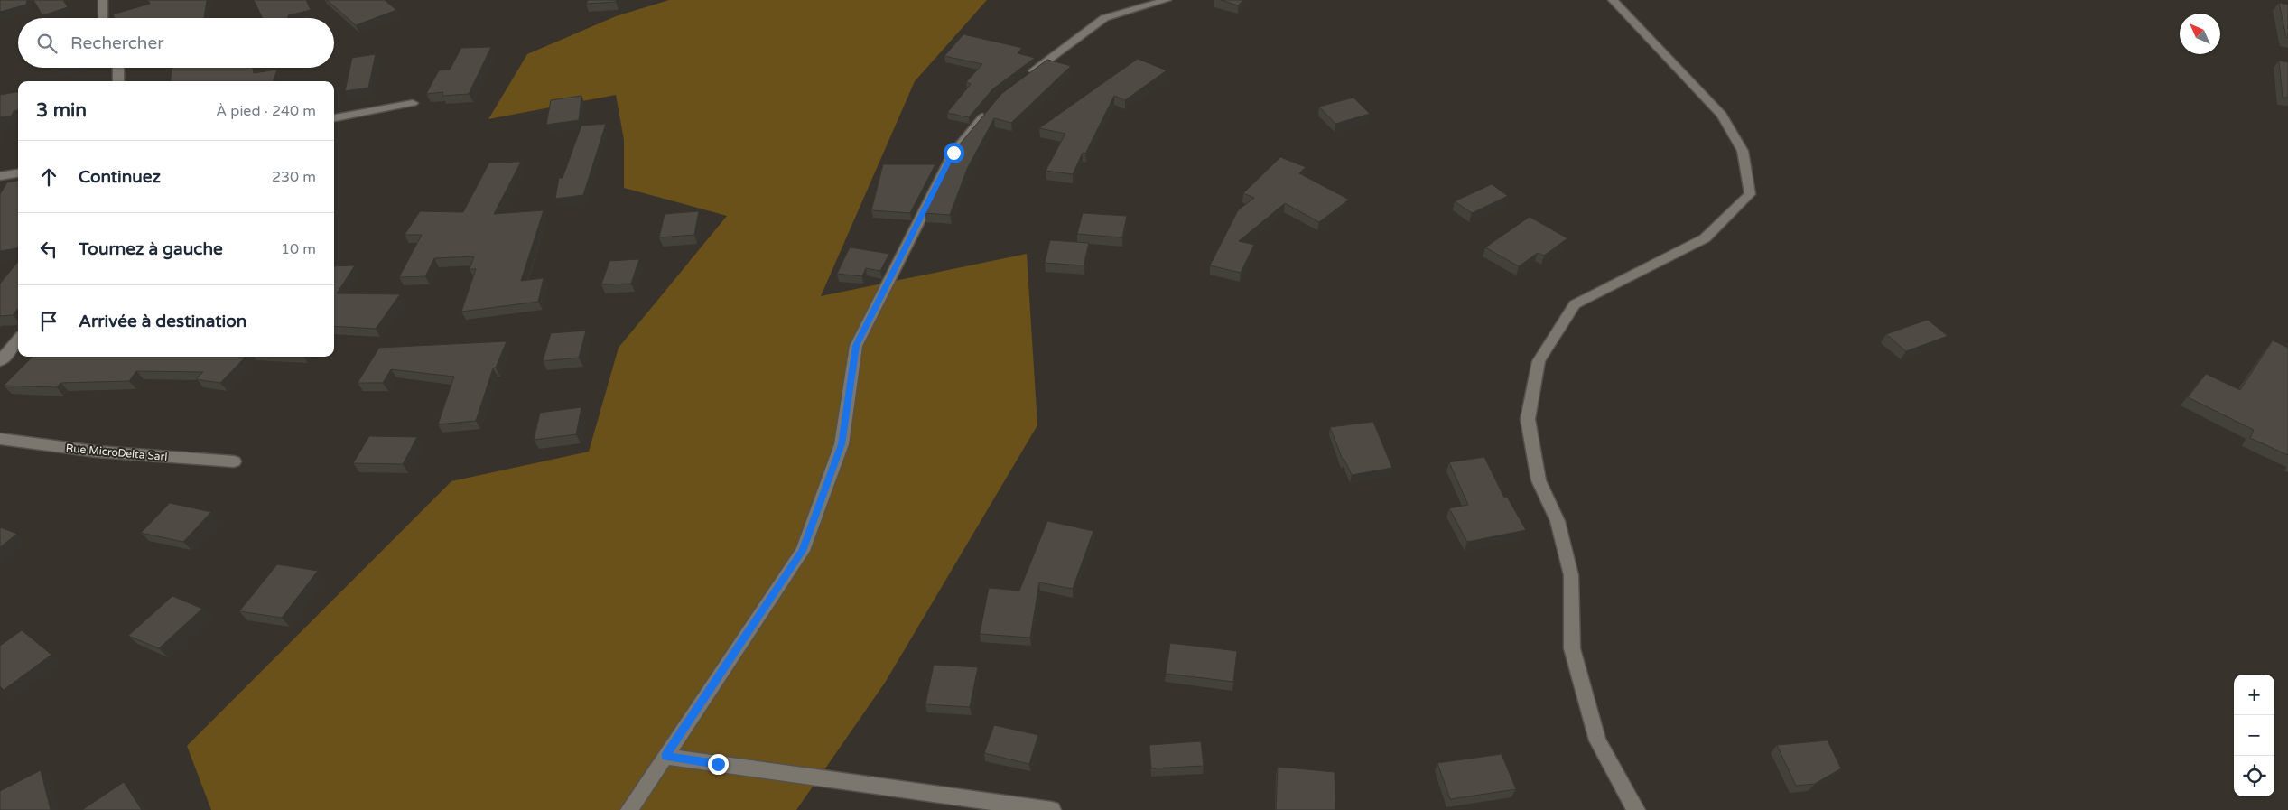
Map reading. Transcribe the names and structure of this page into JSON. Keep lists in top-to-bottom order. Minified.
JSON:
{"streets":{"street":["Rue MicroDelta Sarl"]},"north":"top left","page":{"search":"Rechercher","heading":["3 min","À pied · 240 m"],"list":[["Continuez","230 m"],["Tournez à gauche","10 m"],"Arrivée à destination"],"map_buttons":["+","−"]}}
